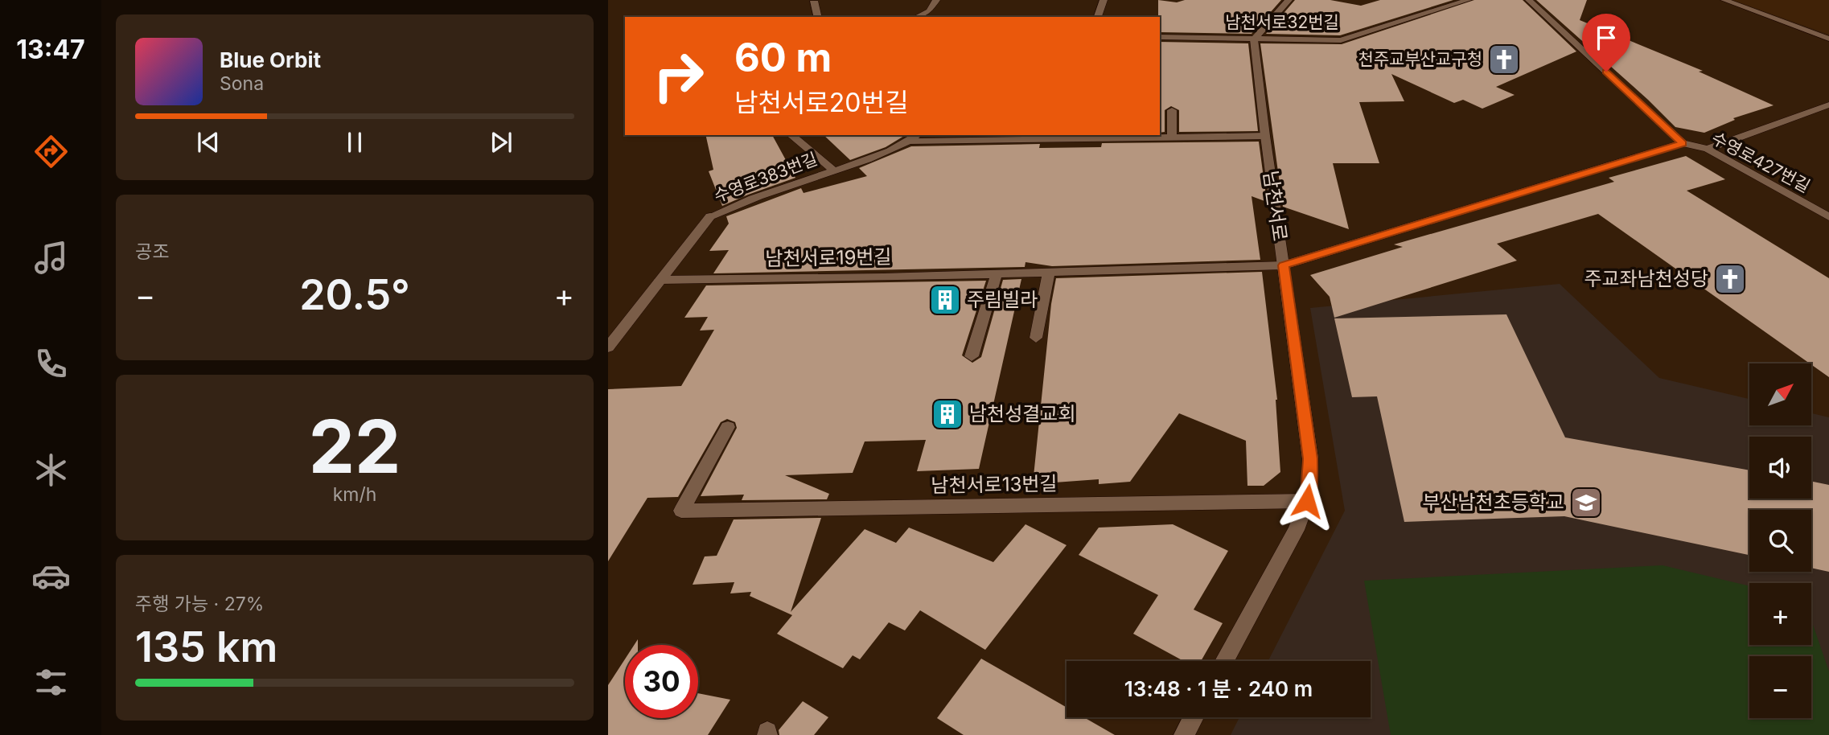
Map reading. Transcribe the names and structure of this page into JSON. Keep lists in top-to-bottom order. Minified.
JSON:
{"streets":{"street":["남천서로32번길","수영로427번길","수영로383번길","남천서로","남천서로19번길","남천서로13번길"]},"crossings":[["남천서로32번길","남천서로"],["수영로427번길","남천서로19번길"],["수영로383번길","남천서로"],["수영로383번길","남천서로19번길"],["남천서로","남천서로19번길"],["남천서로","남천서로13번길"]],"places":{"church":["천주교부산교구청","주교좌남천성당"],"building":["주림빌라","남천성결교회"],"school or university":["부산남천초등학교"]},"north":"top right","page":{"tabs":"13:47","turn":["60 m","남천서로20번길"],"song":["Blue Orbit","Sona"],"tile":["공조",["22","km/h"],["주행 가능 · 27%","135 km"]],"heat":["−","20.5°","+"],"map_buttons":["+","−"],"limit":"30","trip":"13:48 · 1 분 · 240 m"}}
